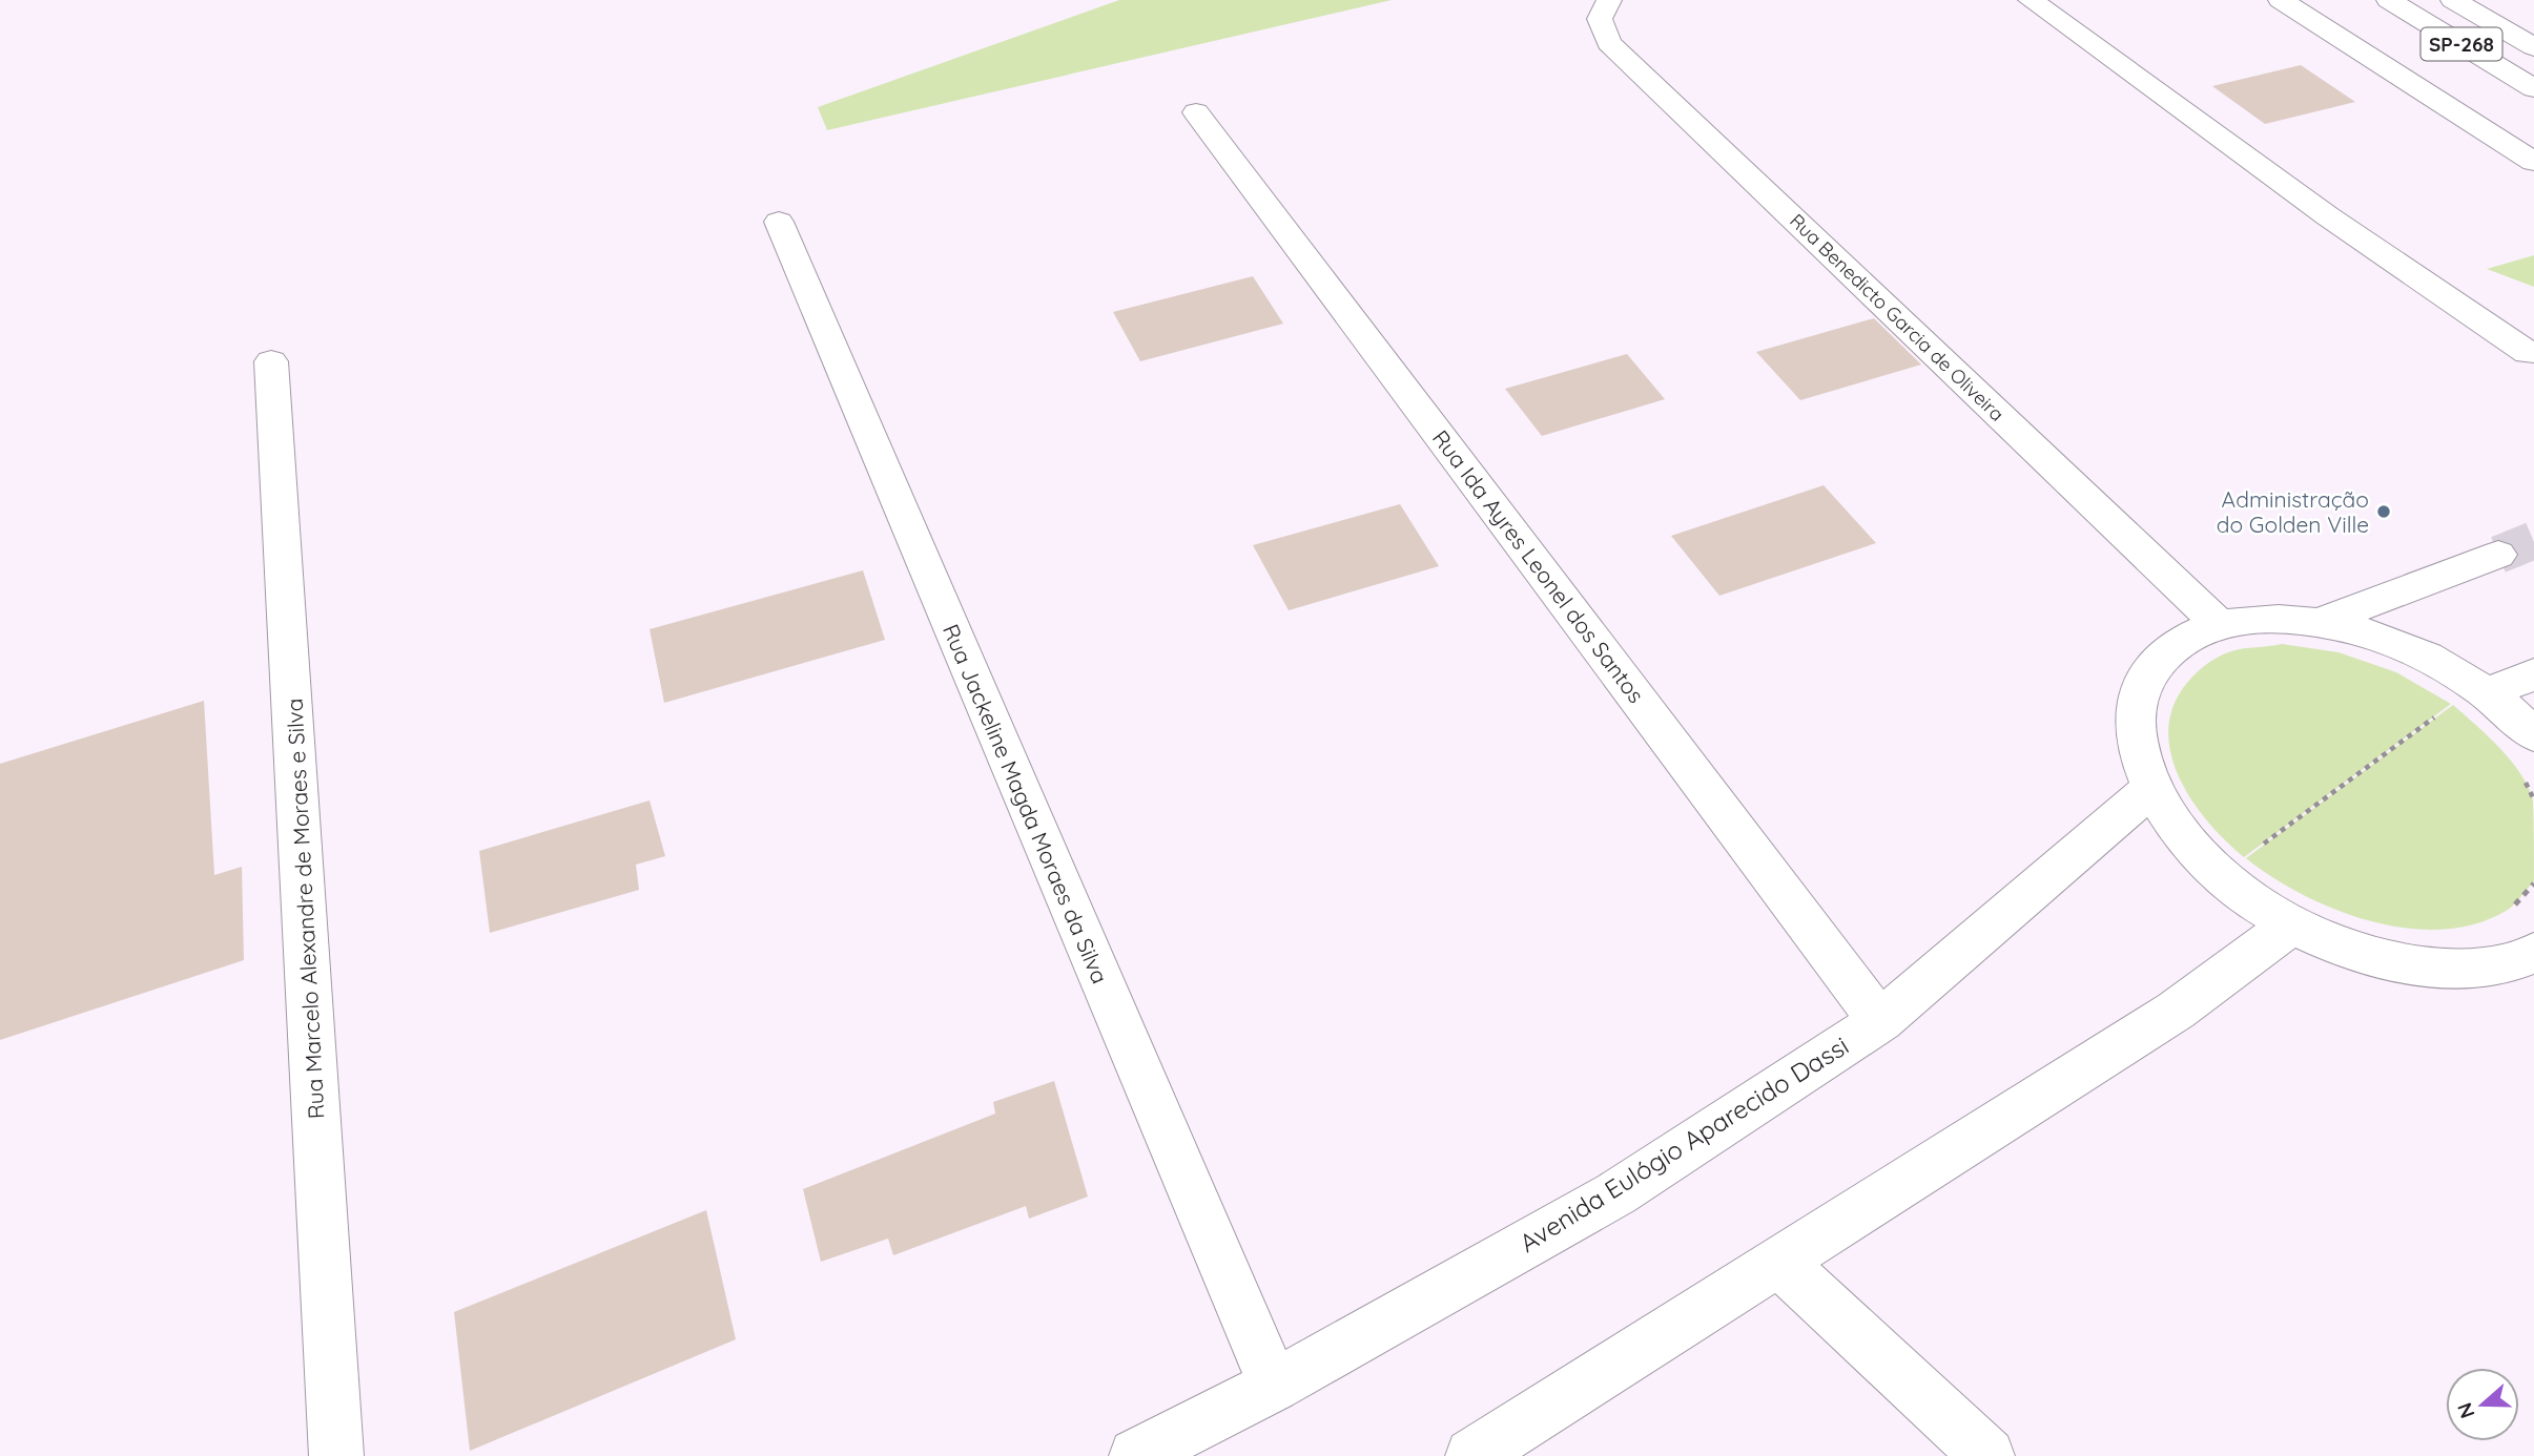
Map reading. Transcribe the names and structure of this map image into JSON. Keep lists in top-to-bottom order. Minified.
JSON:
{"streets":{"street":["SP-268","Rua Benedicto Garcia de Oliveira","Rua Ida Ayres Leonel dos Santos","Rua Jackeline Magda Moraes da Silva","Rua Marcelo Alexandre de Moraes e Silva","Avenida Eulógio Aparecido Dassi"]},"crossings":[["Rua Ida Ayres Leonel dos Santos","Avenida Eulógio Aparecido Dassi"],["Rua Jackeline Magda Moraes da Silva","Avenida Eulógio Aparecido Dassi"]],"places":["Administração do Golden Ville"],"north":"left"}
